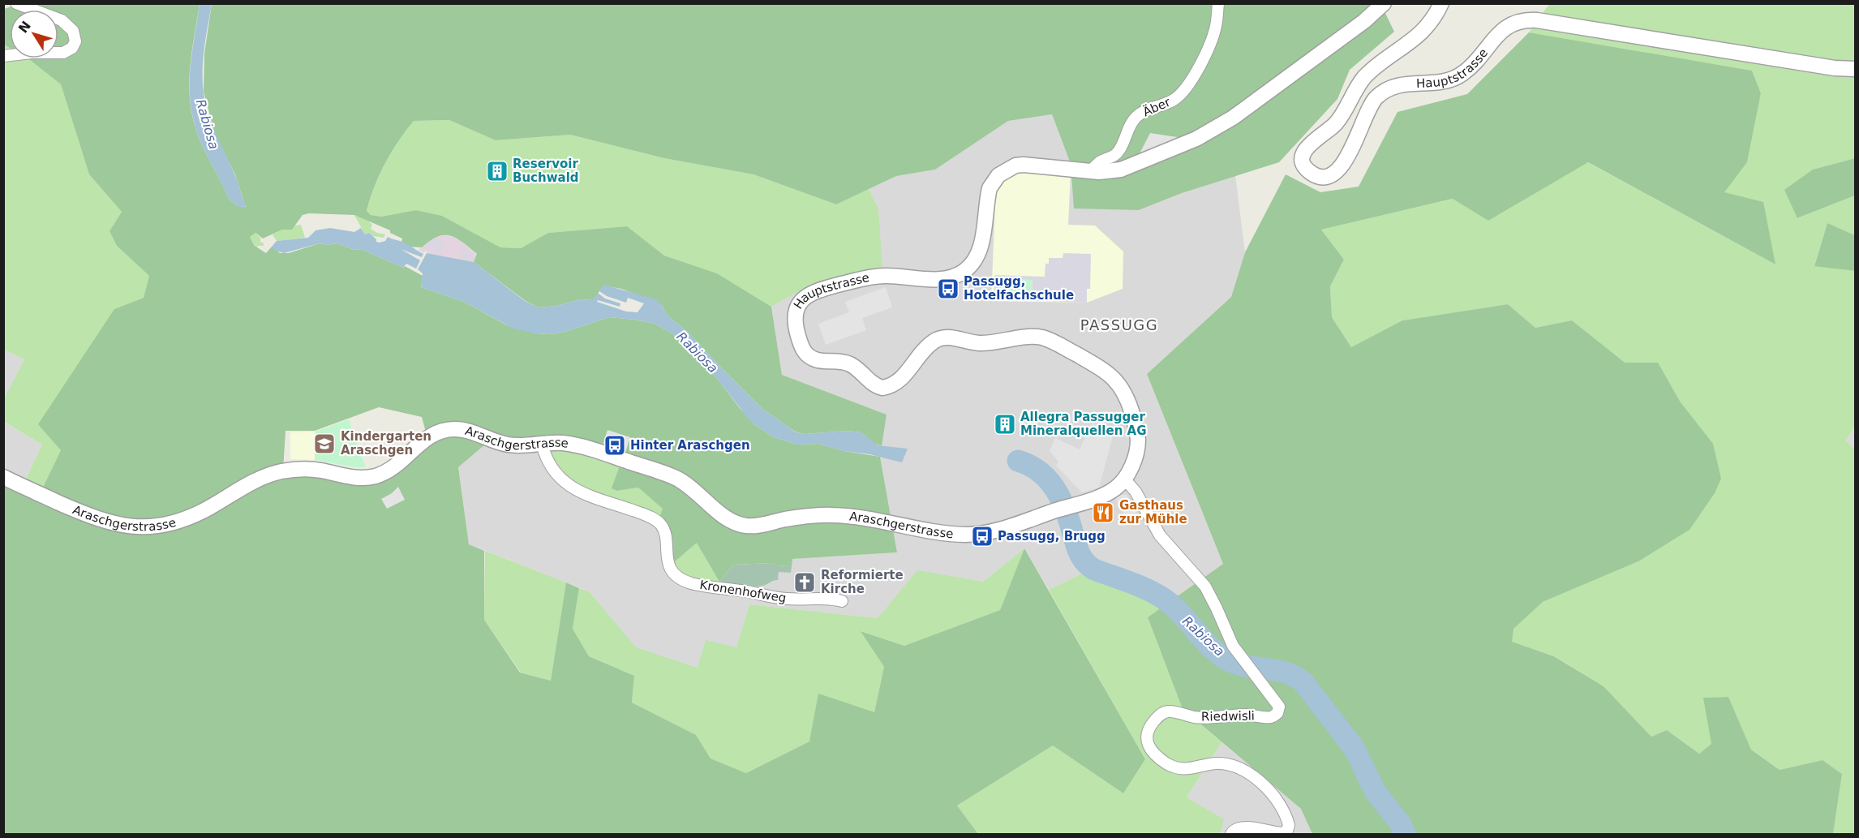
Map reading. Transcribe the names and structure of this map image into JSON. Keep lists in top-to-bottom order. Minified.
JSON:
{"streets":{"street":["Hauptstrasse","Äber","Araschgerstrasse","Kronenhofweg","Riedwisli"]},"crossings":[["Hauptstrasse","Äber"],["Hauptstrasse","Araschgerstrasse"],["Hauptstrasse","Riedwisli"],["Araschgerstrasse","Kronenhofweg"]],"districts":["PASSUGG"],"water":["Rabiosa"],"places":{"building":["Reservoir Buchwald","Allegra Passugger Mineralquellen AG"],"bus stop":["Passugg, Hotelfachschule","Hinter Araschgen","Passugg, Brugg"],"school or university":["Kindergarten Araschgen"],"restaurant":["Gasthaus zur Mühle"],"church":["Reformierte Kirche"]},"north":"top left"}
